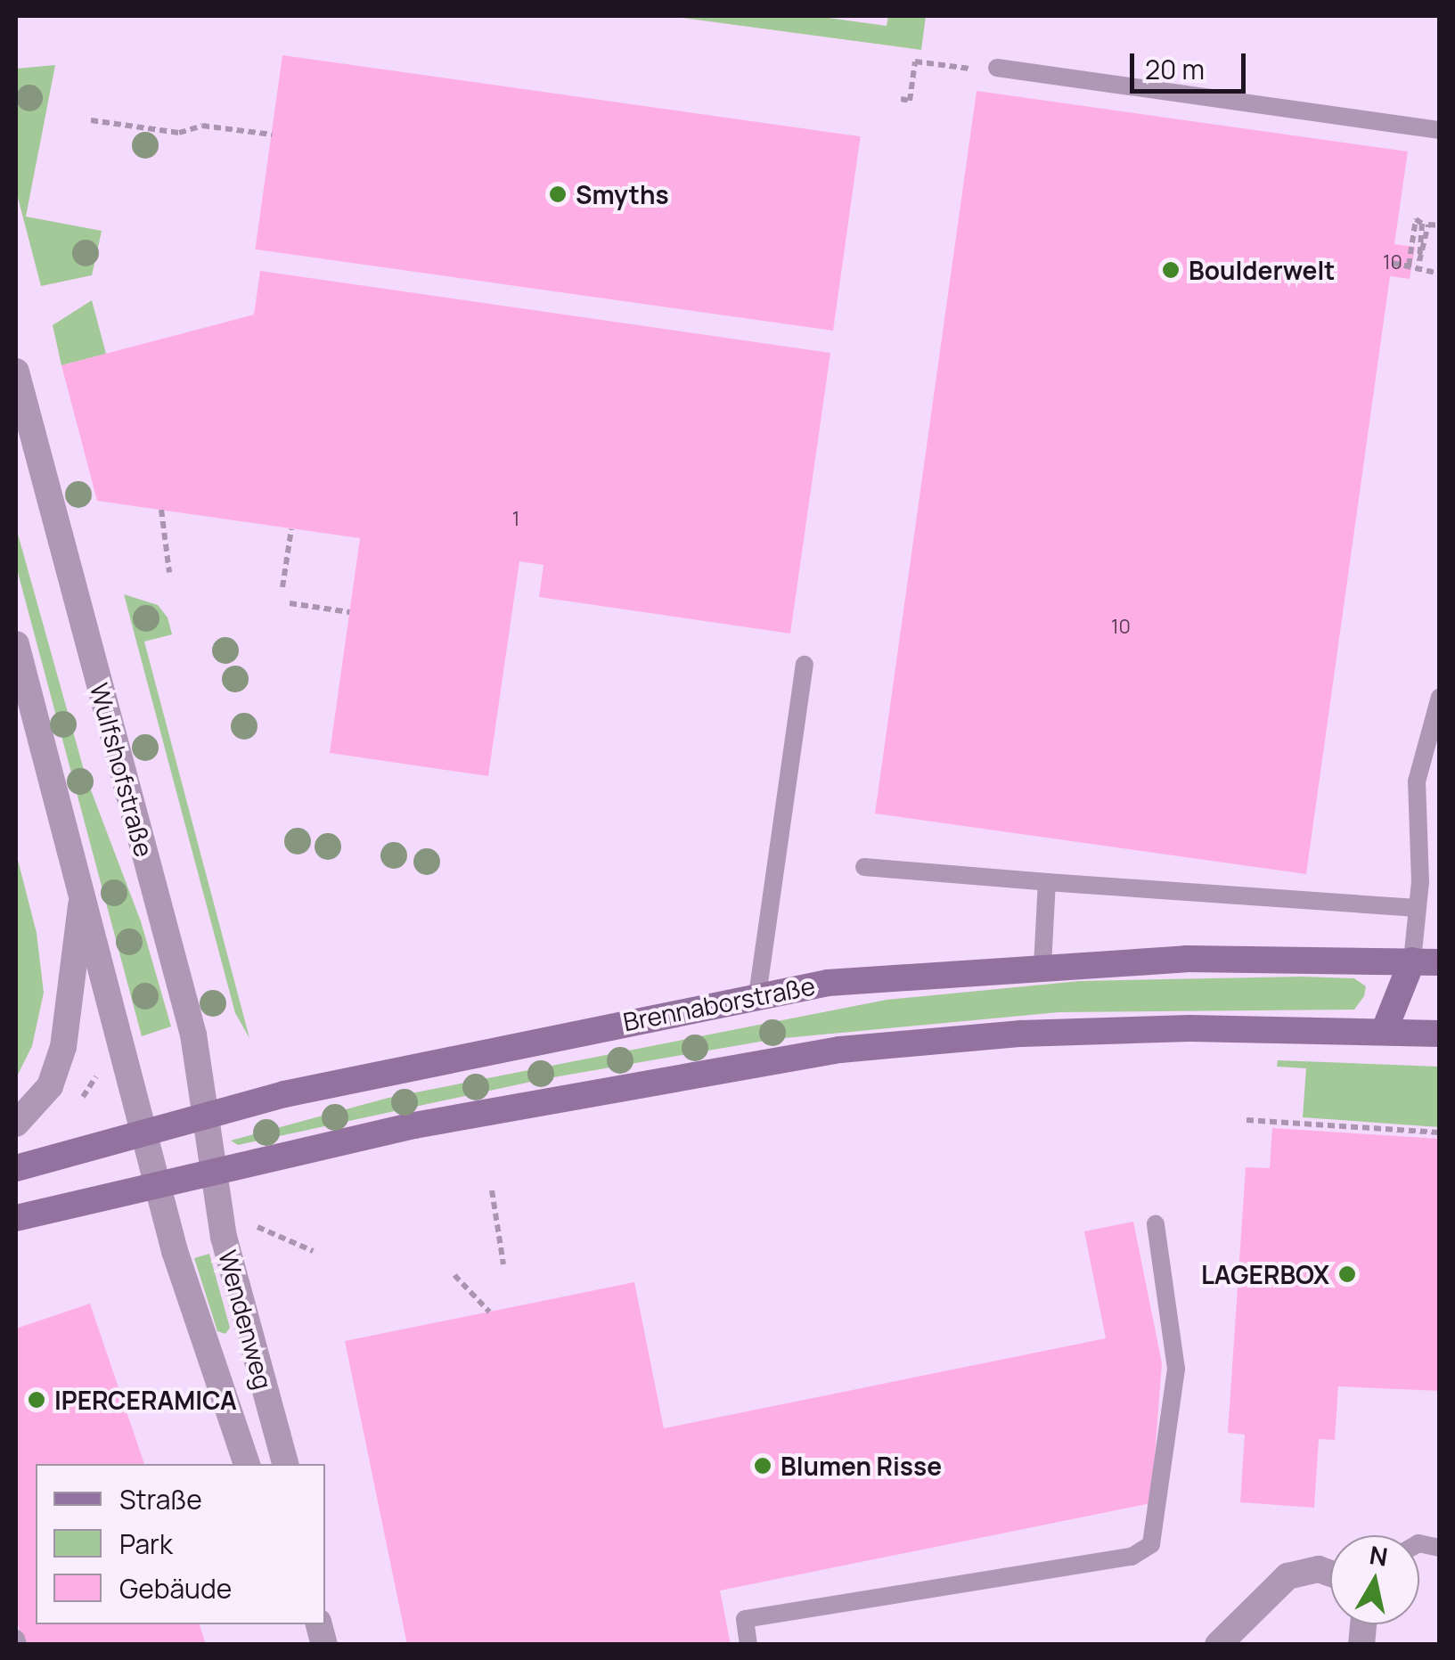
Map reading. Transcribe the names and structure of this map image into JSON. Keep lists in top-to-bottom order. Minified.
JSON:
{"streets":{"main road":["Brennaborstraße"],"street":["Wulfshofstraße","Wendenweg"]},"crossings":[["Wulfshofstraße","Brennaborstraße"],["Wulfshofstraße","Wendenweg"]],"places":["Smyths","Boulderwelt","LAGERBOX","IPERCERAMICA","Blumen Risse"],"house_numbers":["10","1","10"],"legend":["Straße","Park","Gebäude"],"scale_bar":"20 m","north":"top"}
